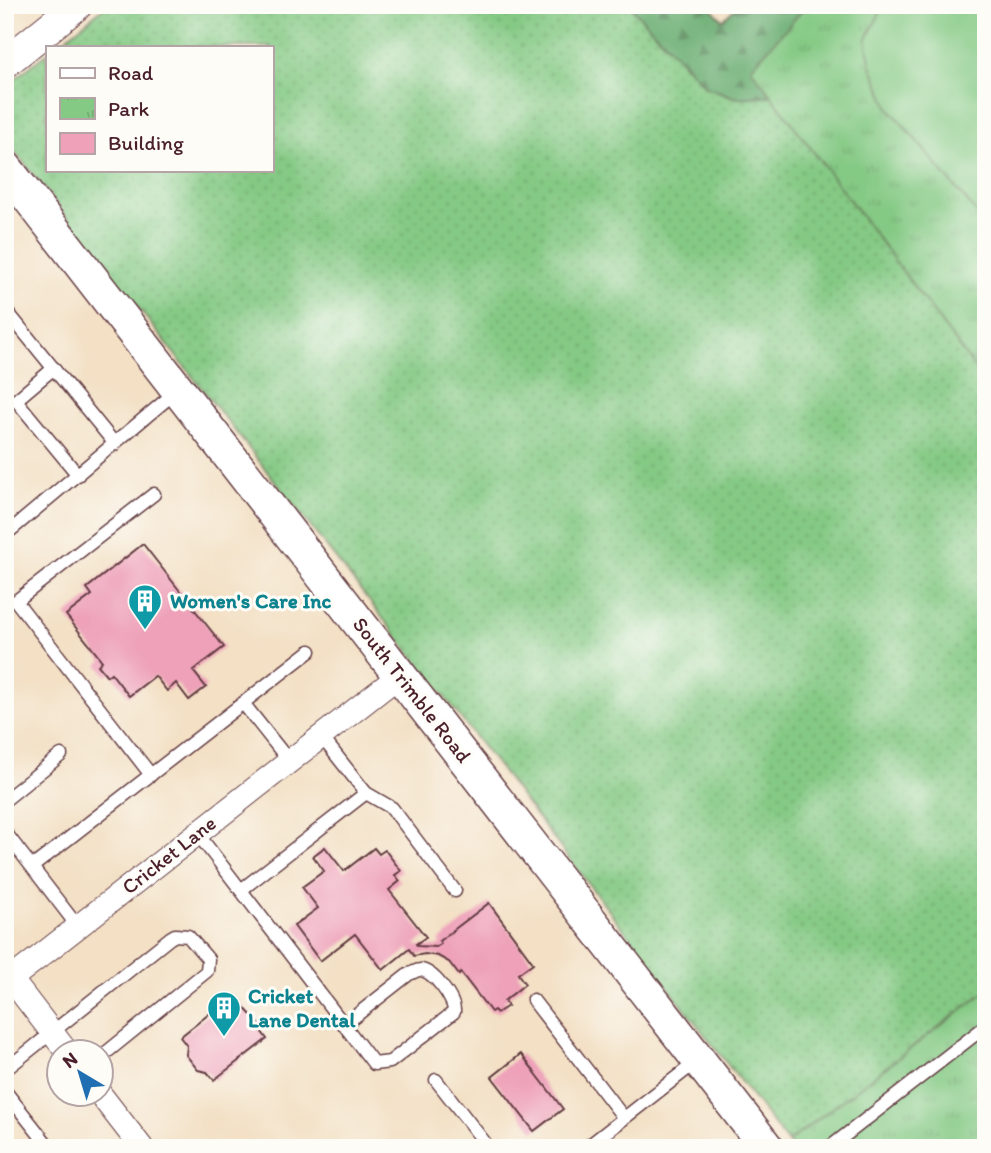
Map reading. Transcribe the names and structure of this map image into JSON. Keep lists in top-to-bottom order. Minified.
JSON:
{"streets":{"main road":["South Trimble Road"],"street":["Cricket Lane"]},"crossings":[["South Trimble Road","Cricket Lane"]],"places":{"building":["Women's Care Inc","Cricket Lane Dental"]},"legend":["Road","Park","Building"],"north":"top left"}
